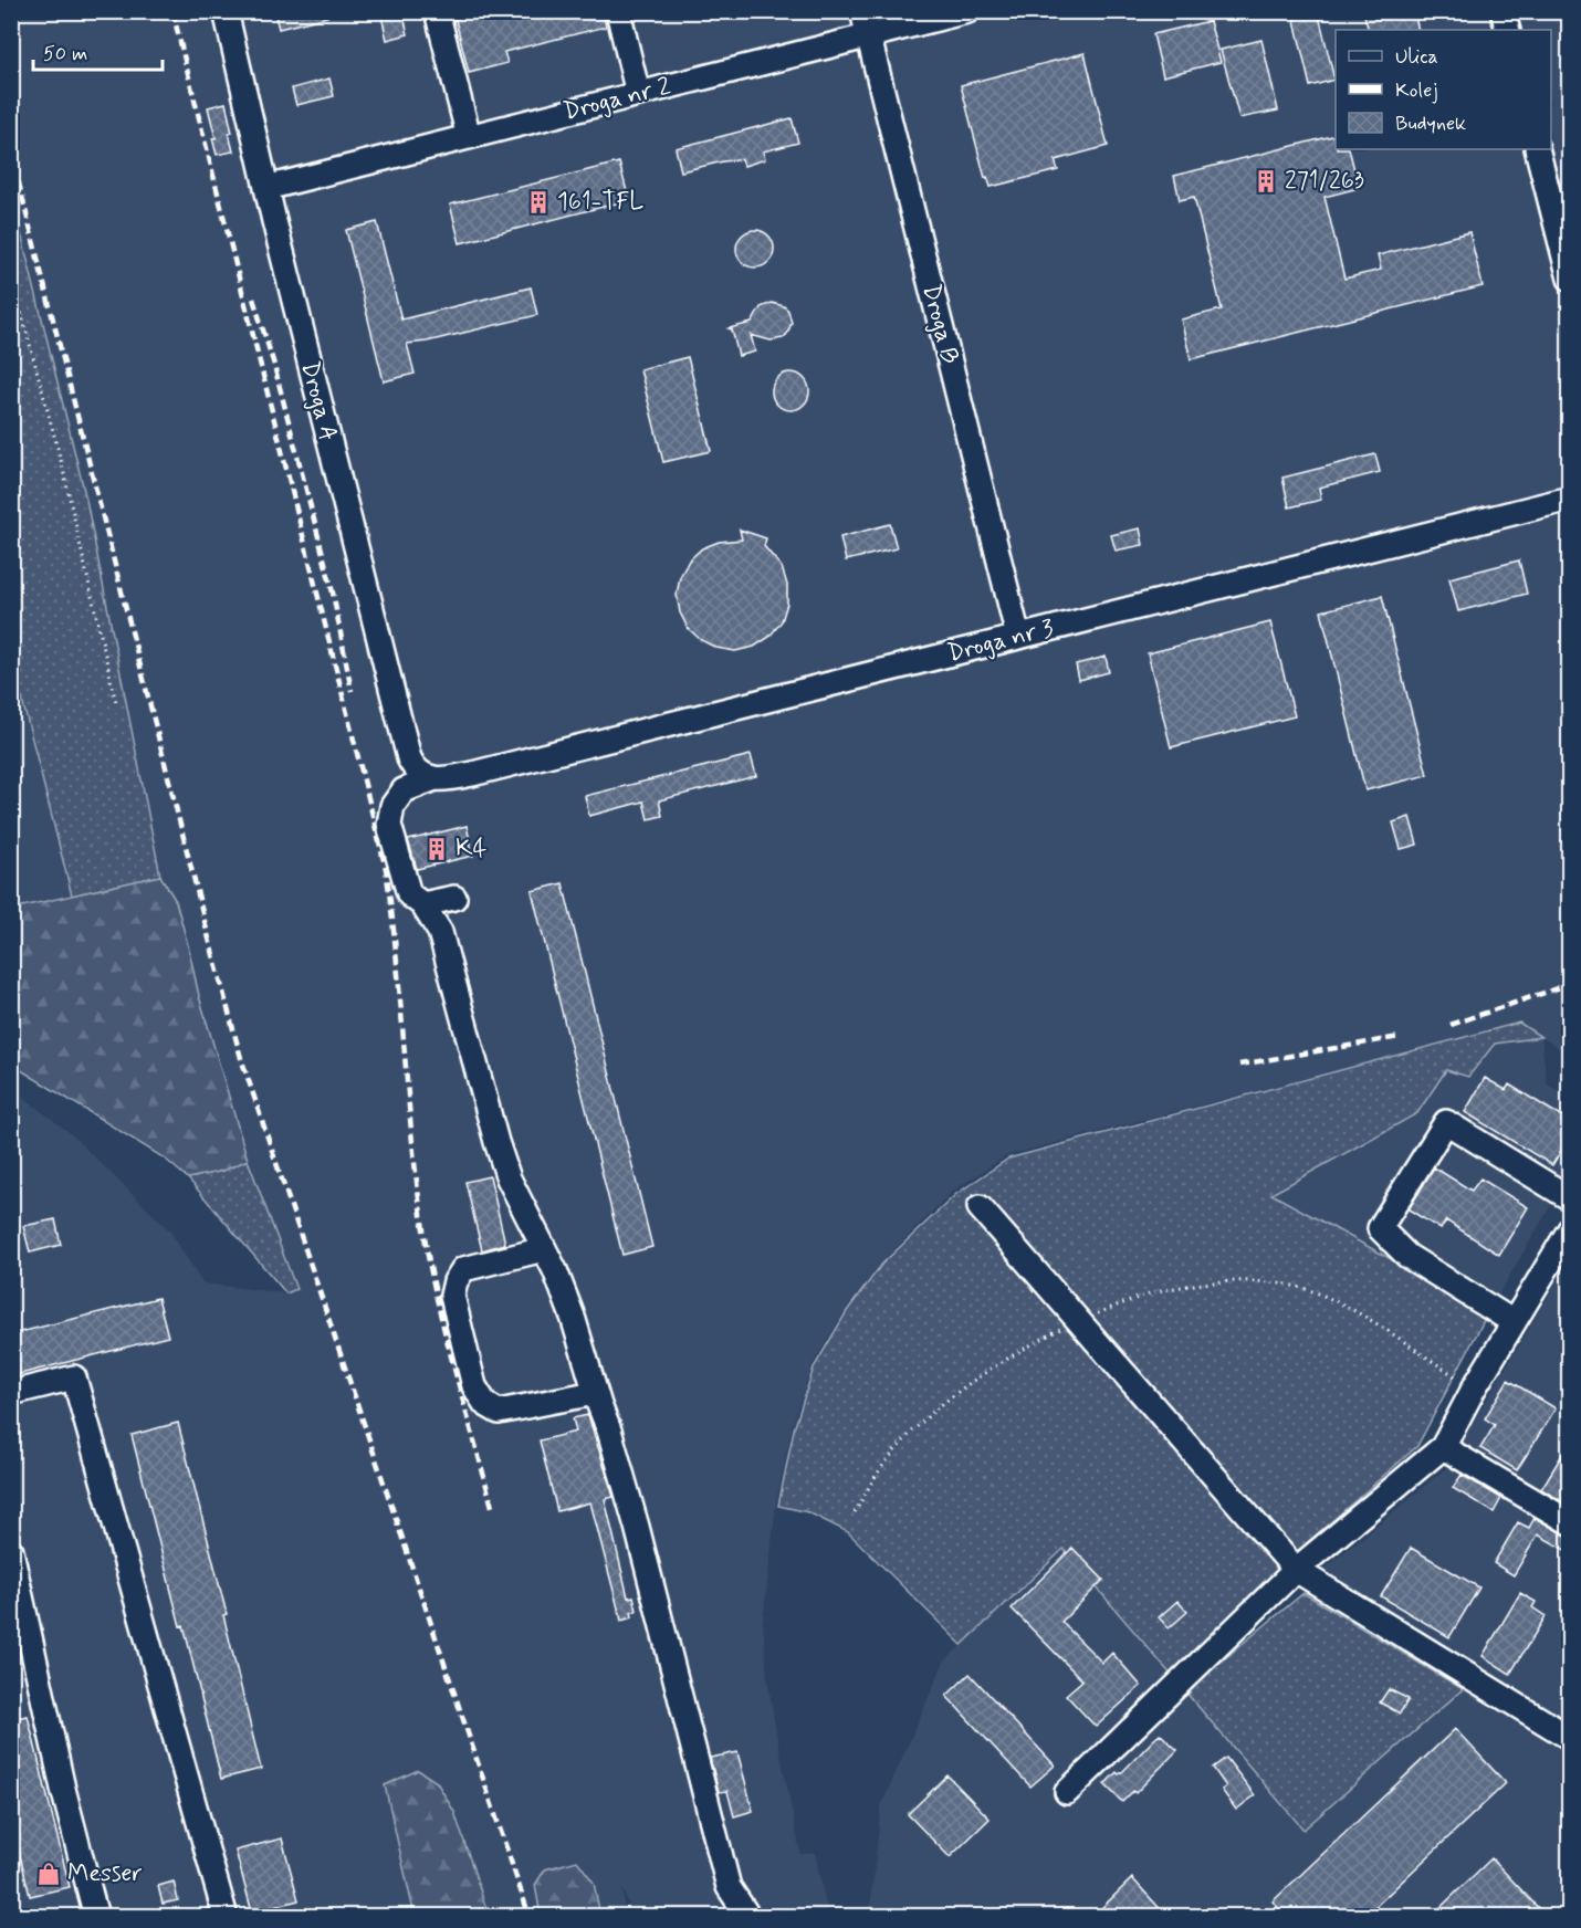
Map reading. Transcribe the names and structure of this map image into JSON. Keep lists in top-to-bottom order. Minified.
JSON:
{"streets":{"street":["Droga nr 2","Droga B","Droga A","Droga nr 3"]},"crossings":[["Droga nr 2","Droga B"],["Droga nr 2","Droga A"],["Droga B","Droga nr 3"],["Droga A","Droga nr 3"]],"places":{"building":["271/263","161-TFL","K4"],"shop":["Messer"]},"legend":["Ulica","Kolej","Budynek"],"scale_bar":"50 m"}
